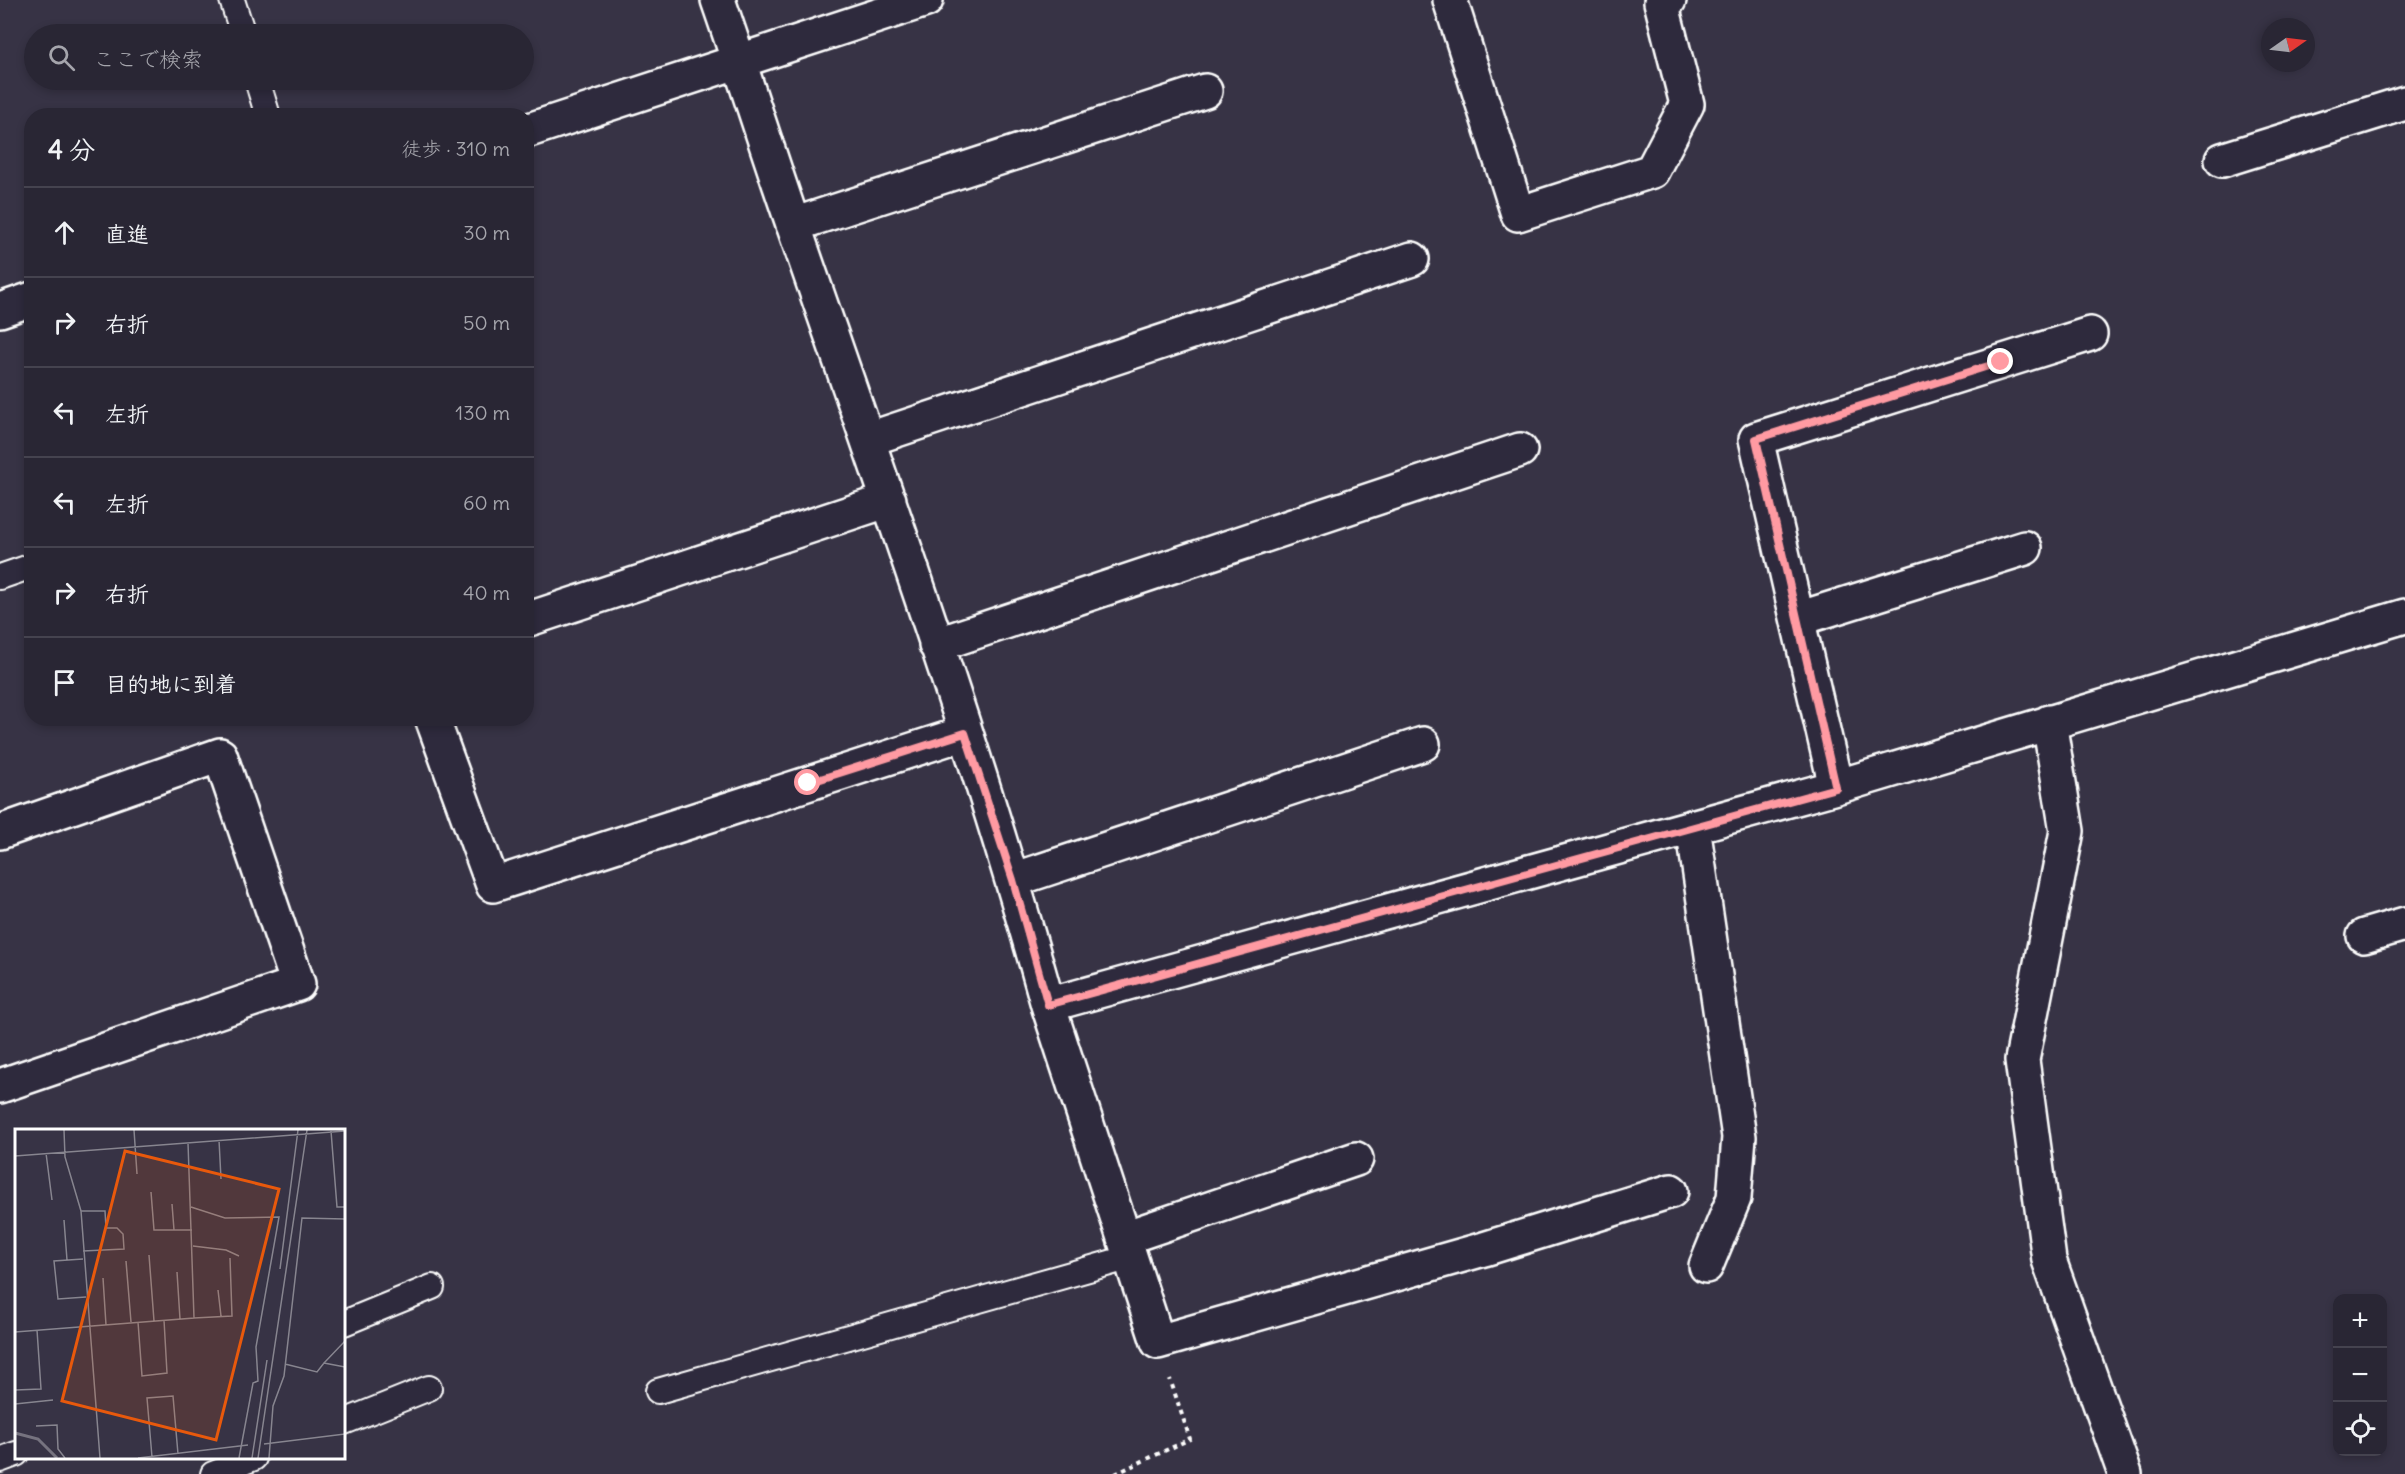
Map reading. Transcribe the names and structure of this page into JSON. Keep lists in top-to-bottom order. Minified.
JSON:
{"north":"right","page":{"search":"ここで検索","heading":["4 分","徒歩 · 310 m"],"list":[["直進","30 m"],["右折","50 m"],["左折","130 m"],["左折","60 m"],["右折","40 m"],"目的地に到着"],"map_buttons":["+","−"]}}
